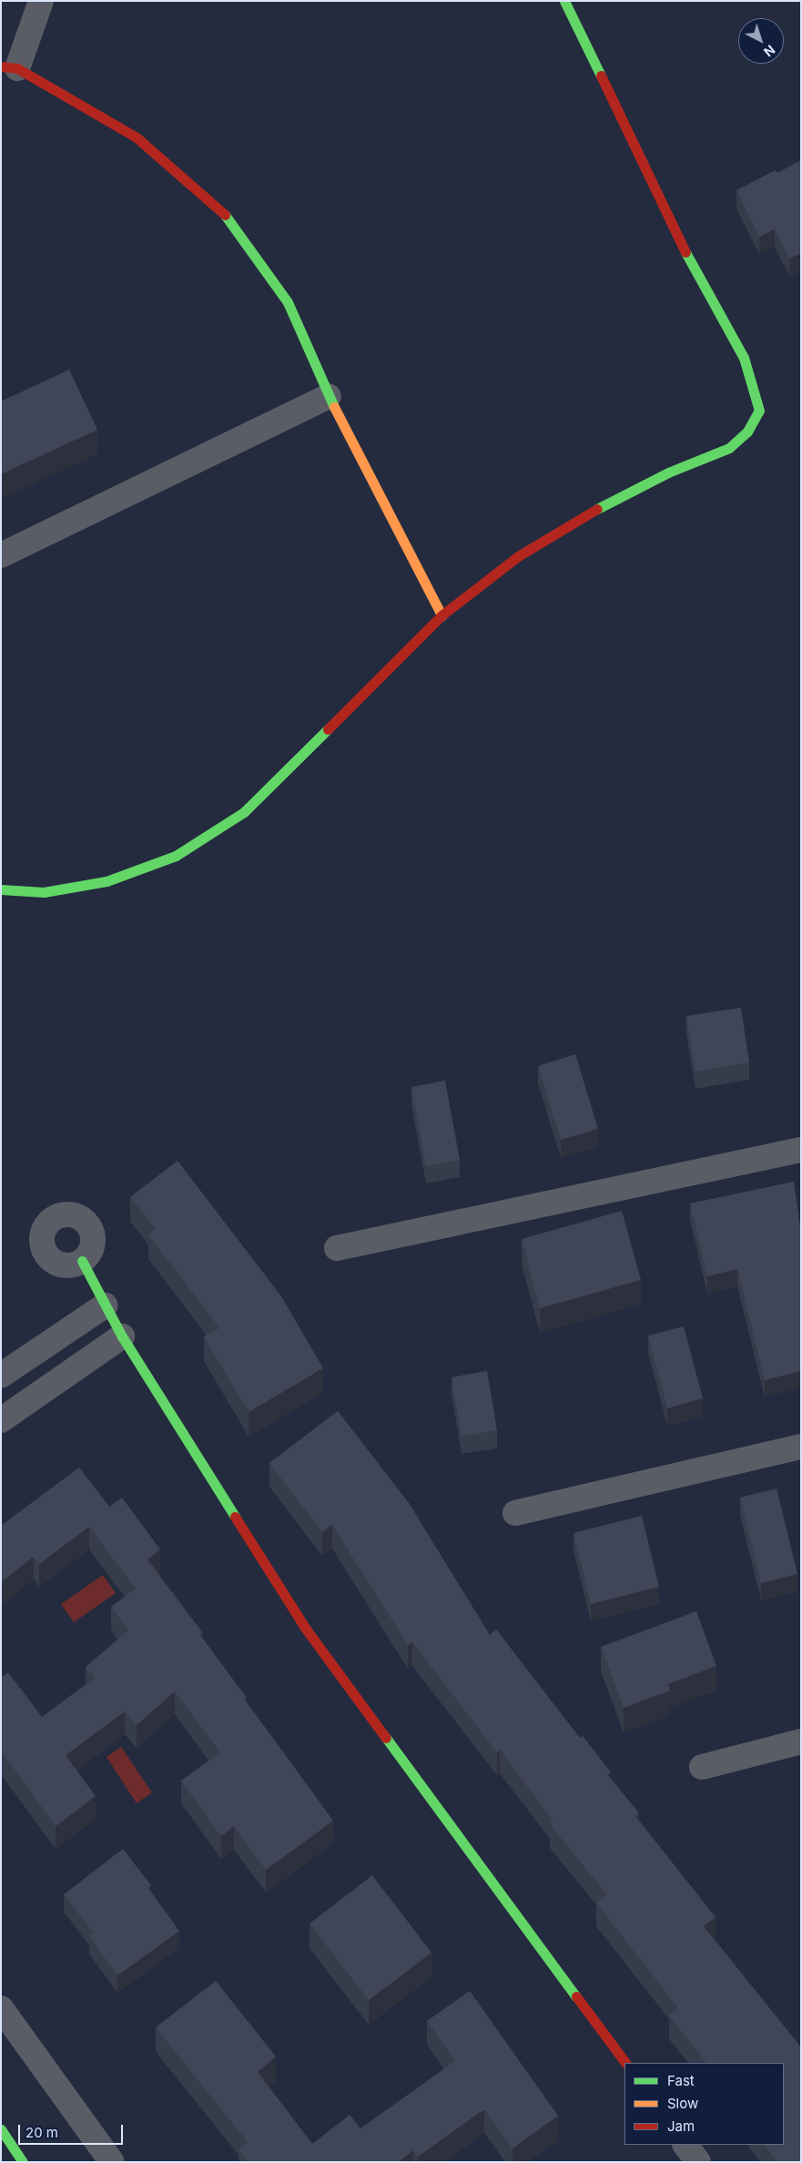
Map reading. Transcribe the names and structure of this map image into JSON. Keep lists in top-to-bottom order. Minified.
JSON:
{"legend":["Fast","Slow","Jam"],"scale_bar":"20 m","north":"bottom right"}
